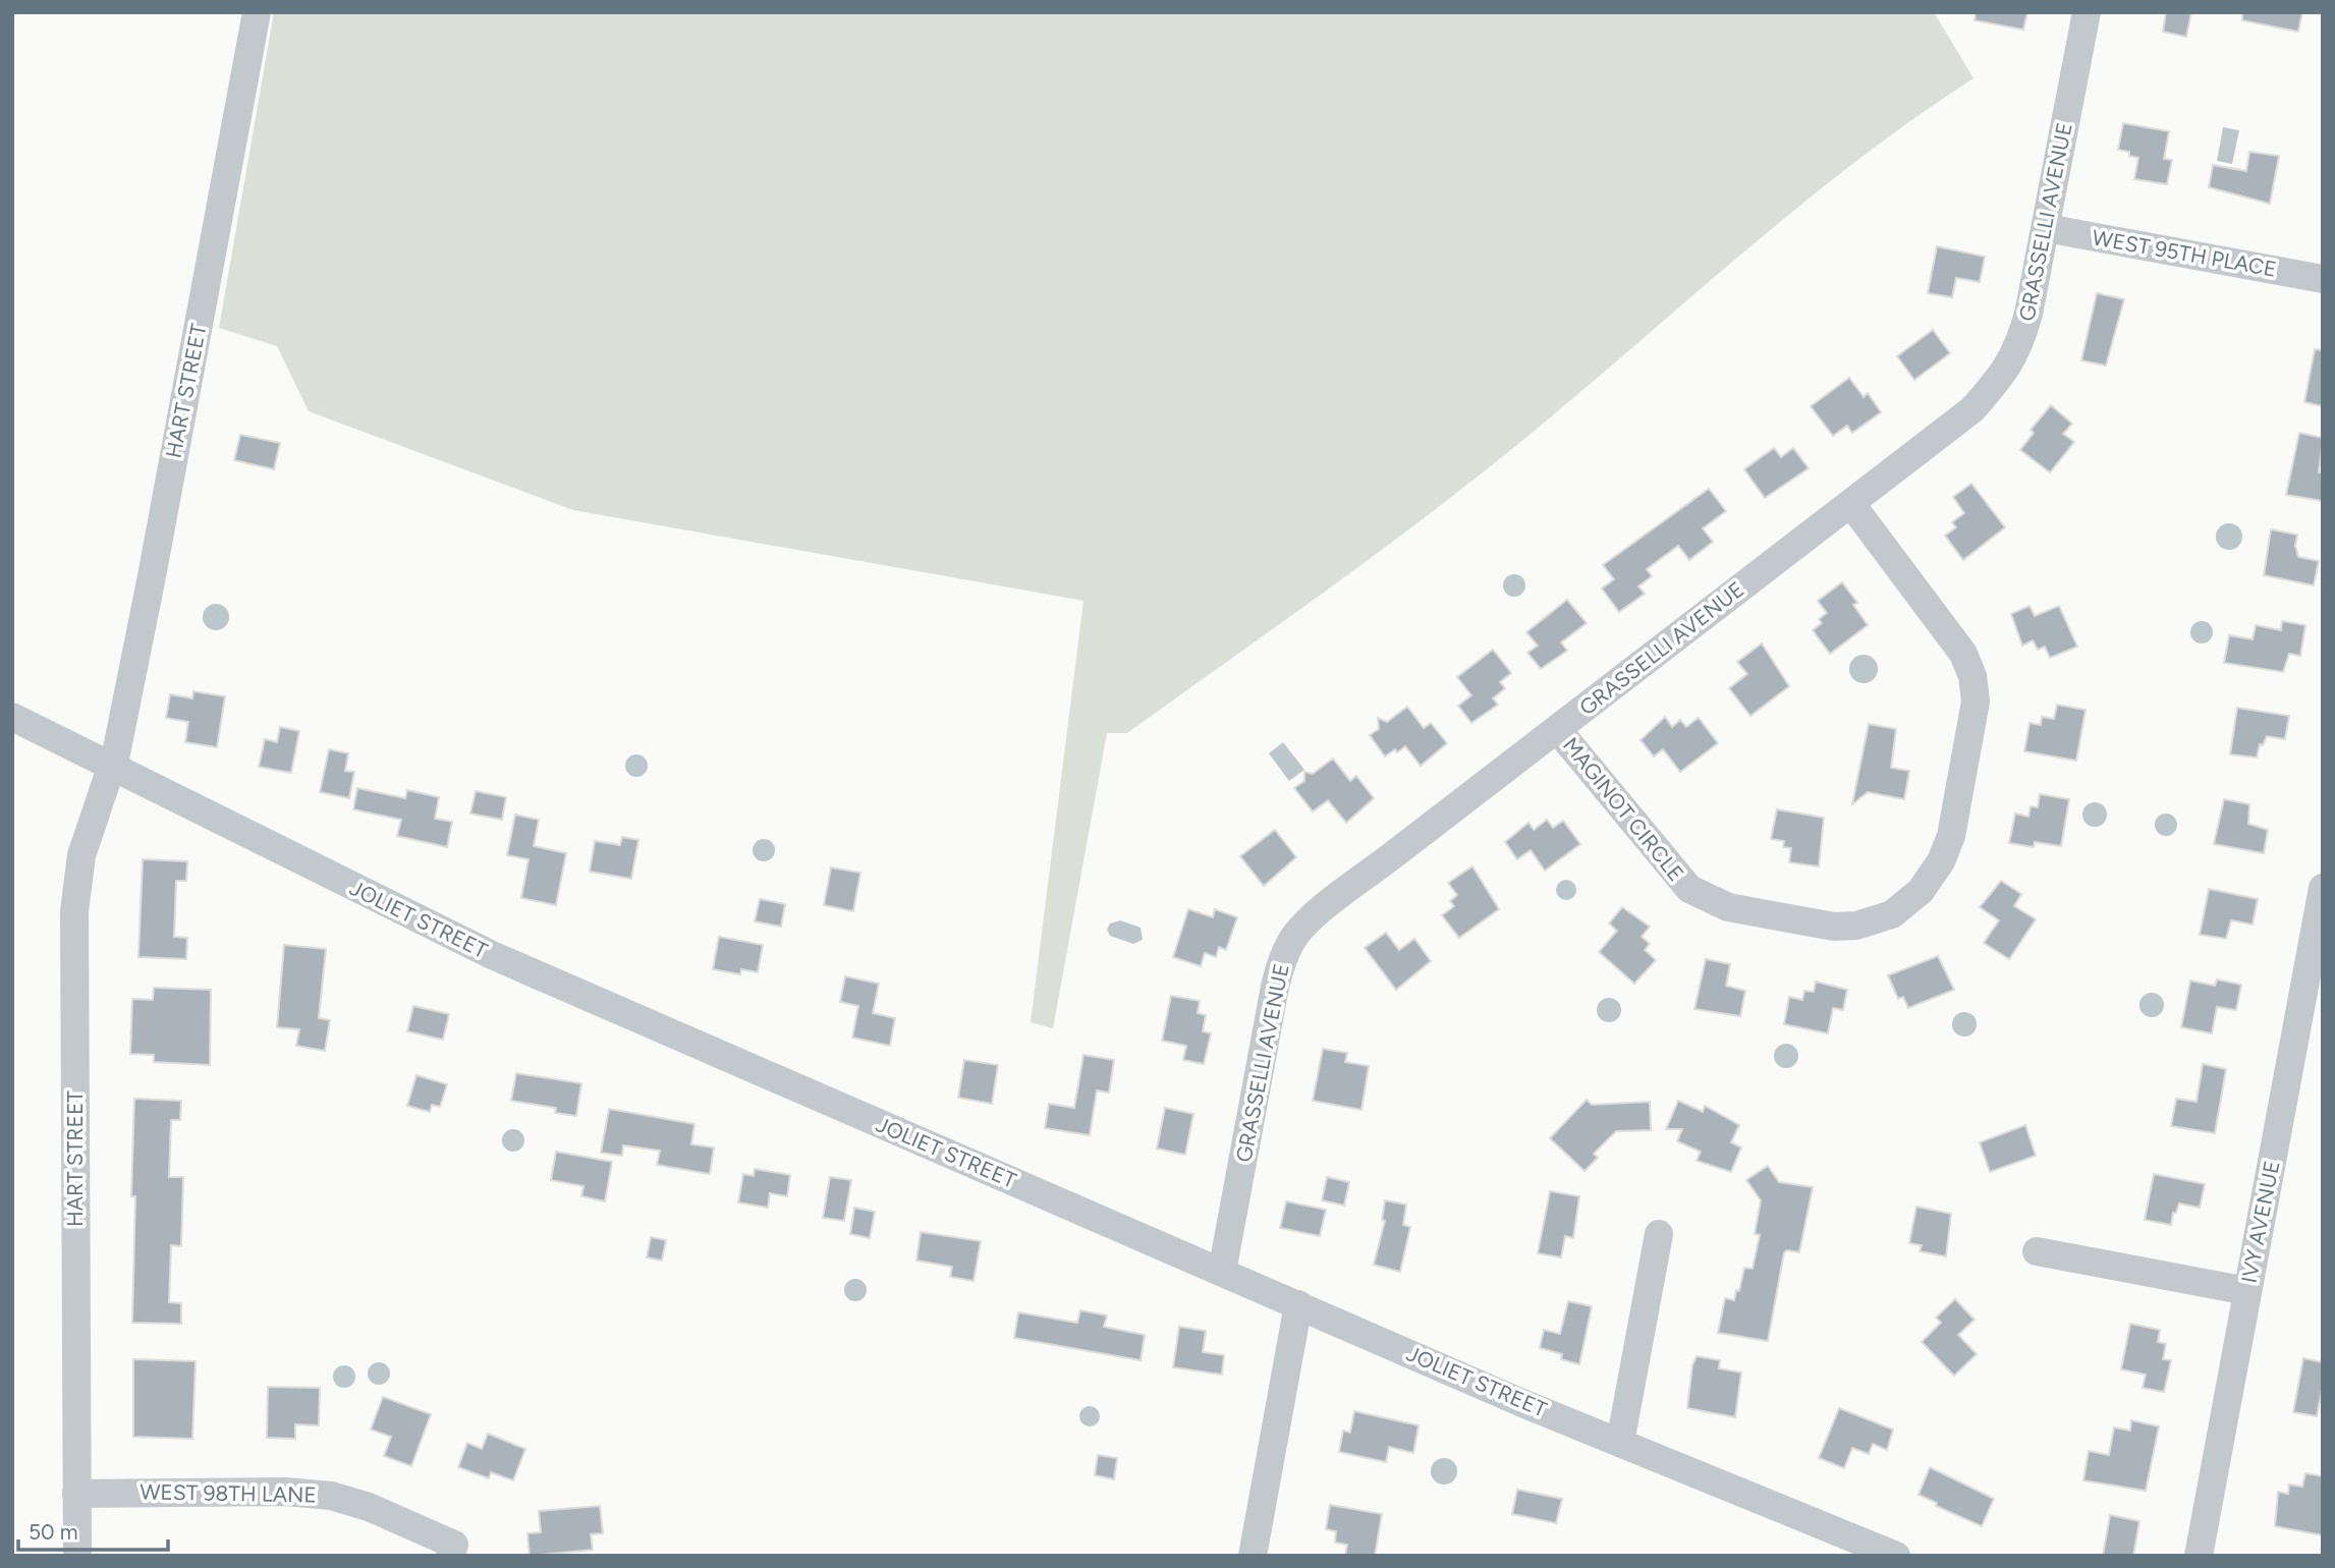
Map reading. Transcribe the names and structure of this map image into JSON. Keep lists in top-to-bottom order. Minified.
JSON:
{"streets":{"street":["GRASSELLI AVENUE","WEST 95TH PLACE","HART STREET","MAGINOT CIRCLE","JOLIET STREET","IVY AVENUE","WEST 98TH LANE"]},"crossings":[["GRASSELLI AVENUE","WEST 95TH PLACE"],["GRASSELLI AVENUE","MAGINOT CIRCLE"],["GRASSELLI AVENUE","JOLIET STREET"],["HART STREET","JOLIET STREET"],["HART STREET","WEST 98TH LANE"]],"scale_bar":"50 m"}
